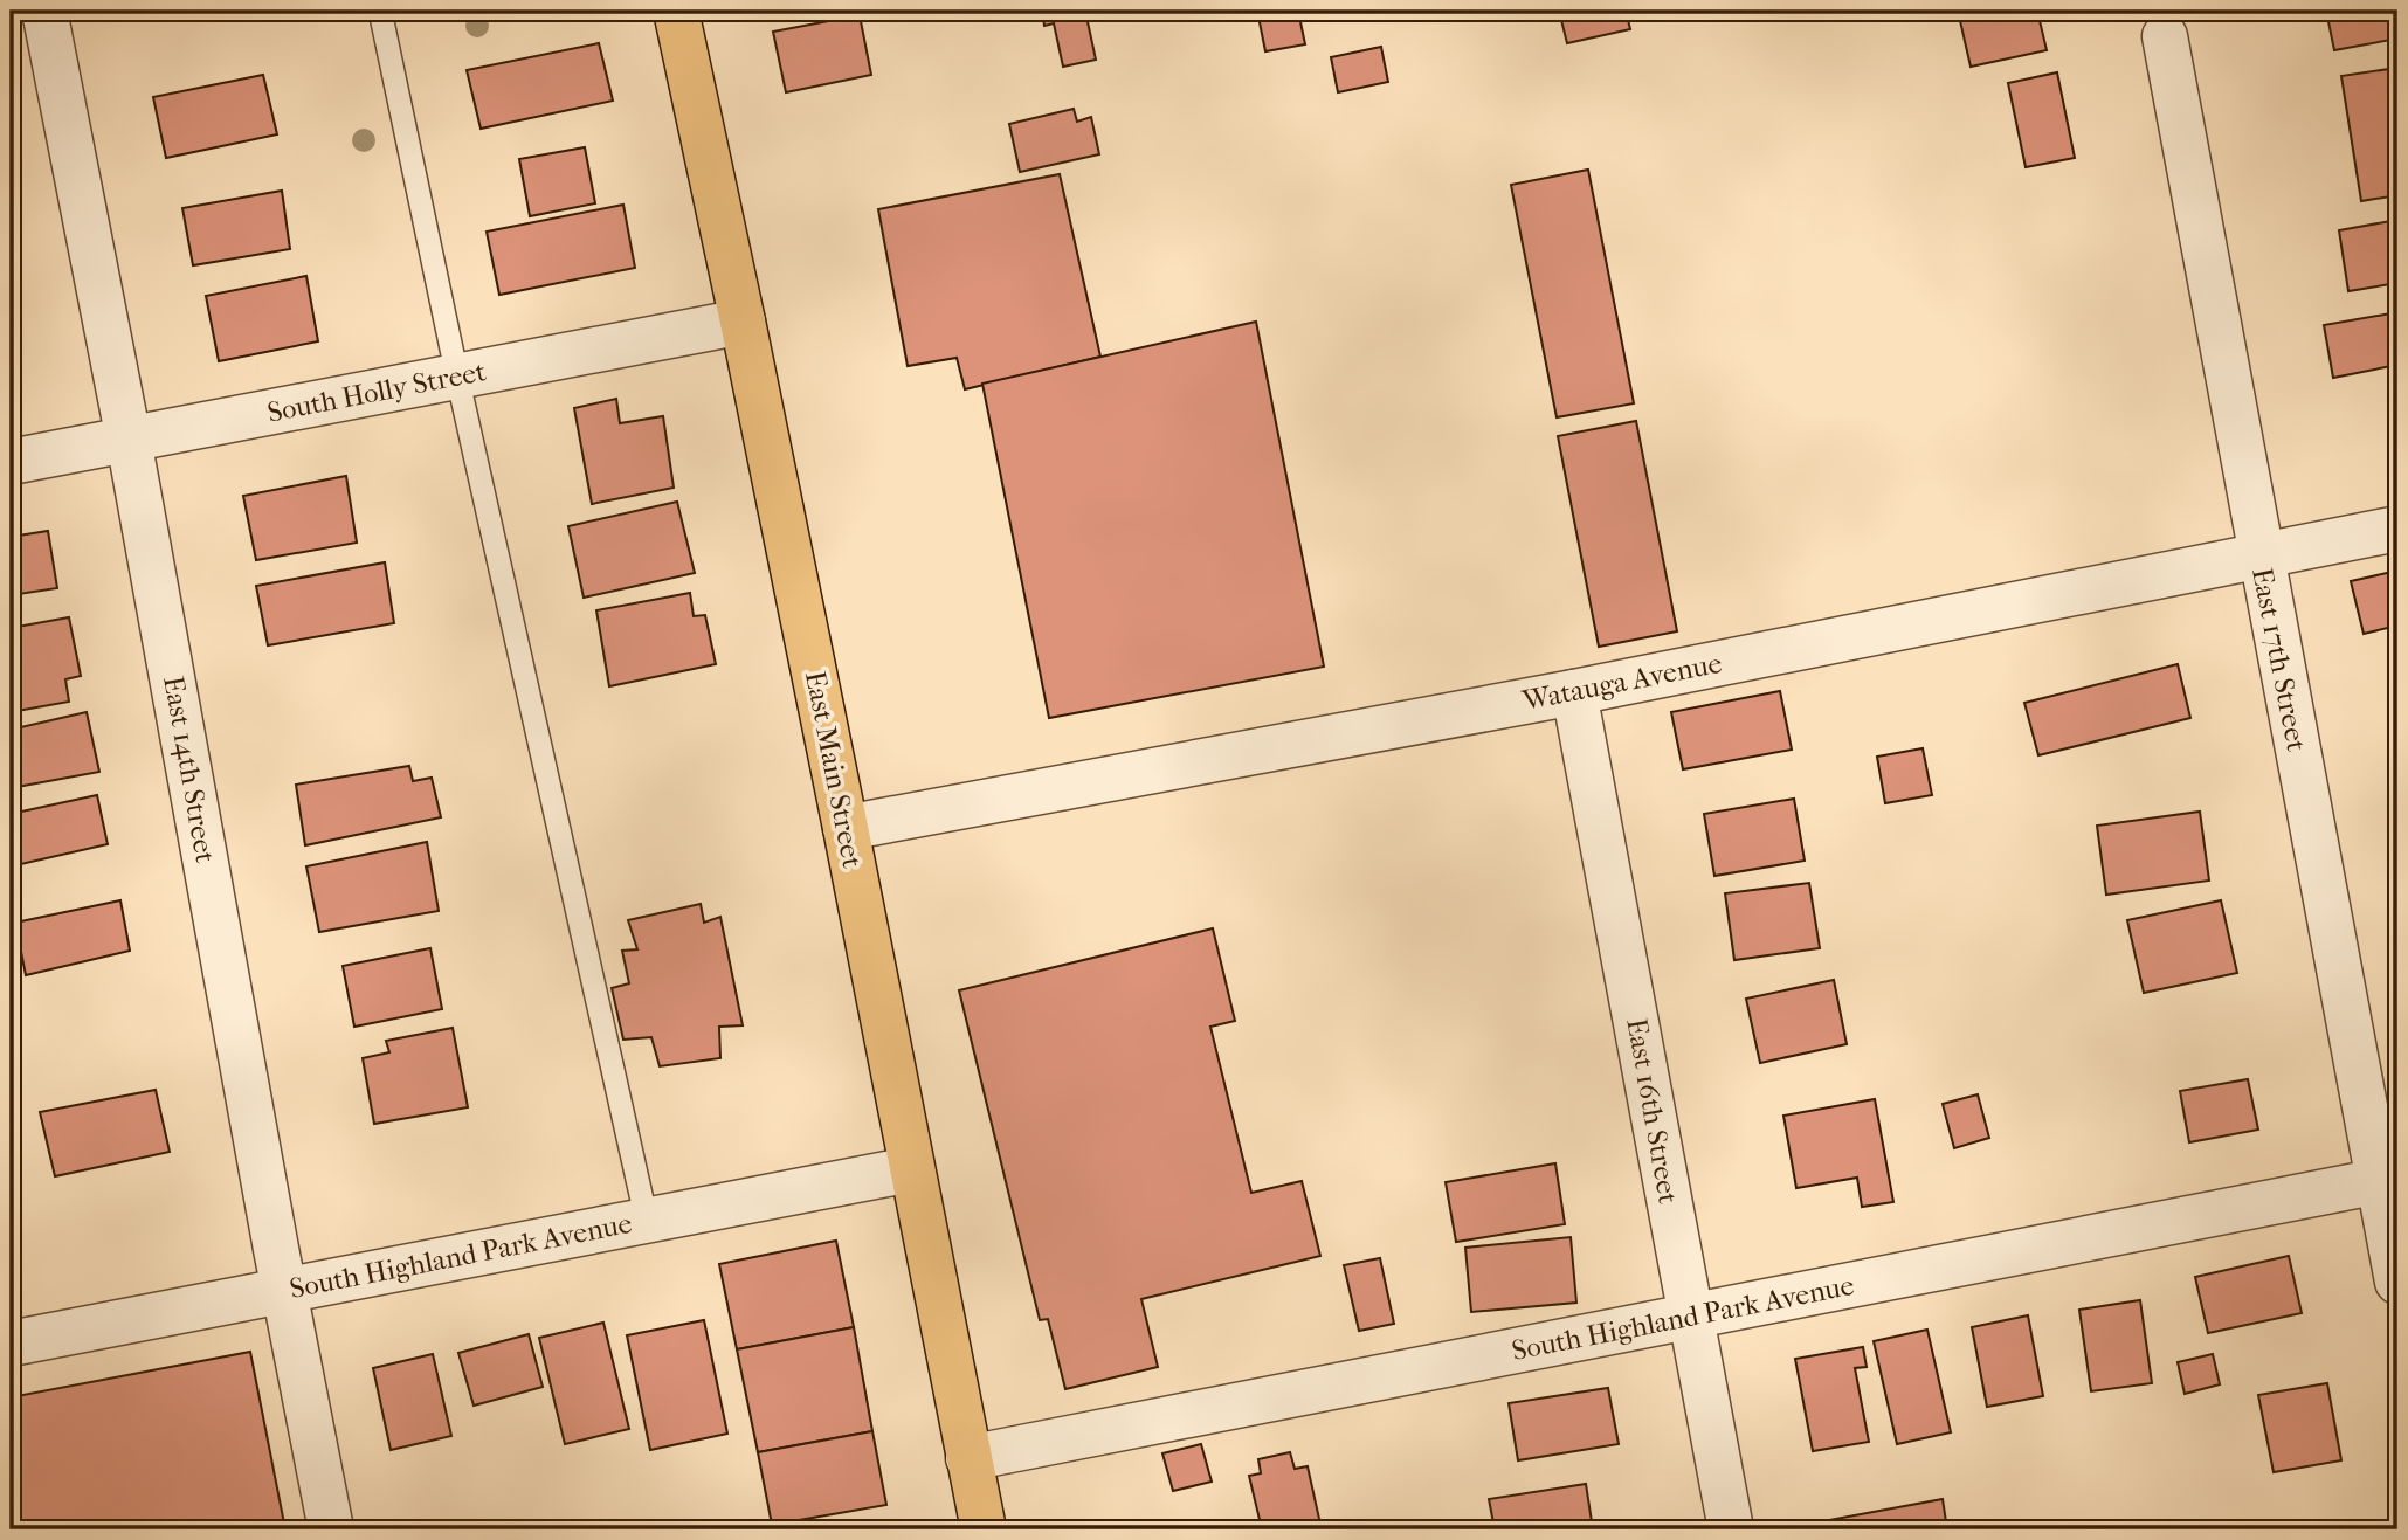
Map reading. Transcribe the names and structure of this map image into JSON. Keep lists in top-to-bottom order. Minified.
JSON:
{"streets":{"main road":["East Main Street"],"street":["South Holly Street","East 17th Street","Watauga Avenue","East 14th Street","East 16th Street","South Highland Park Avenue"]},"crossings":[["South Holly Street","East 14th Street"],["South Holly Street","East Main Street"],["East 17th Street","Watauga Avenue"],["East 17th Street","South Highland Park Avenue"],["Watauga Avenue","East Main Street"],["Watauga Avenue","East 16th Street"],["East 14th Street","South Highland Park Avenue"],["East Main Street","South Highland Park Avenue"],["East 16th Street","South Highland Park Avenue"]]}
